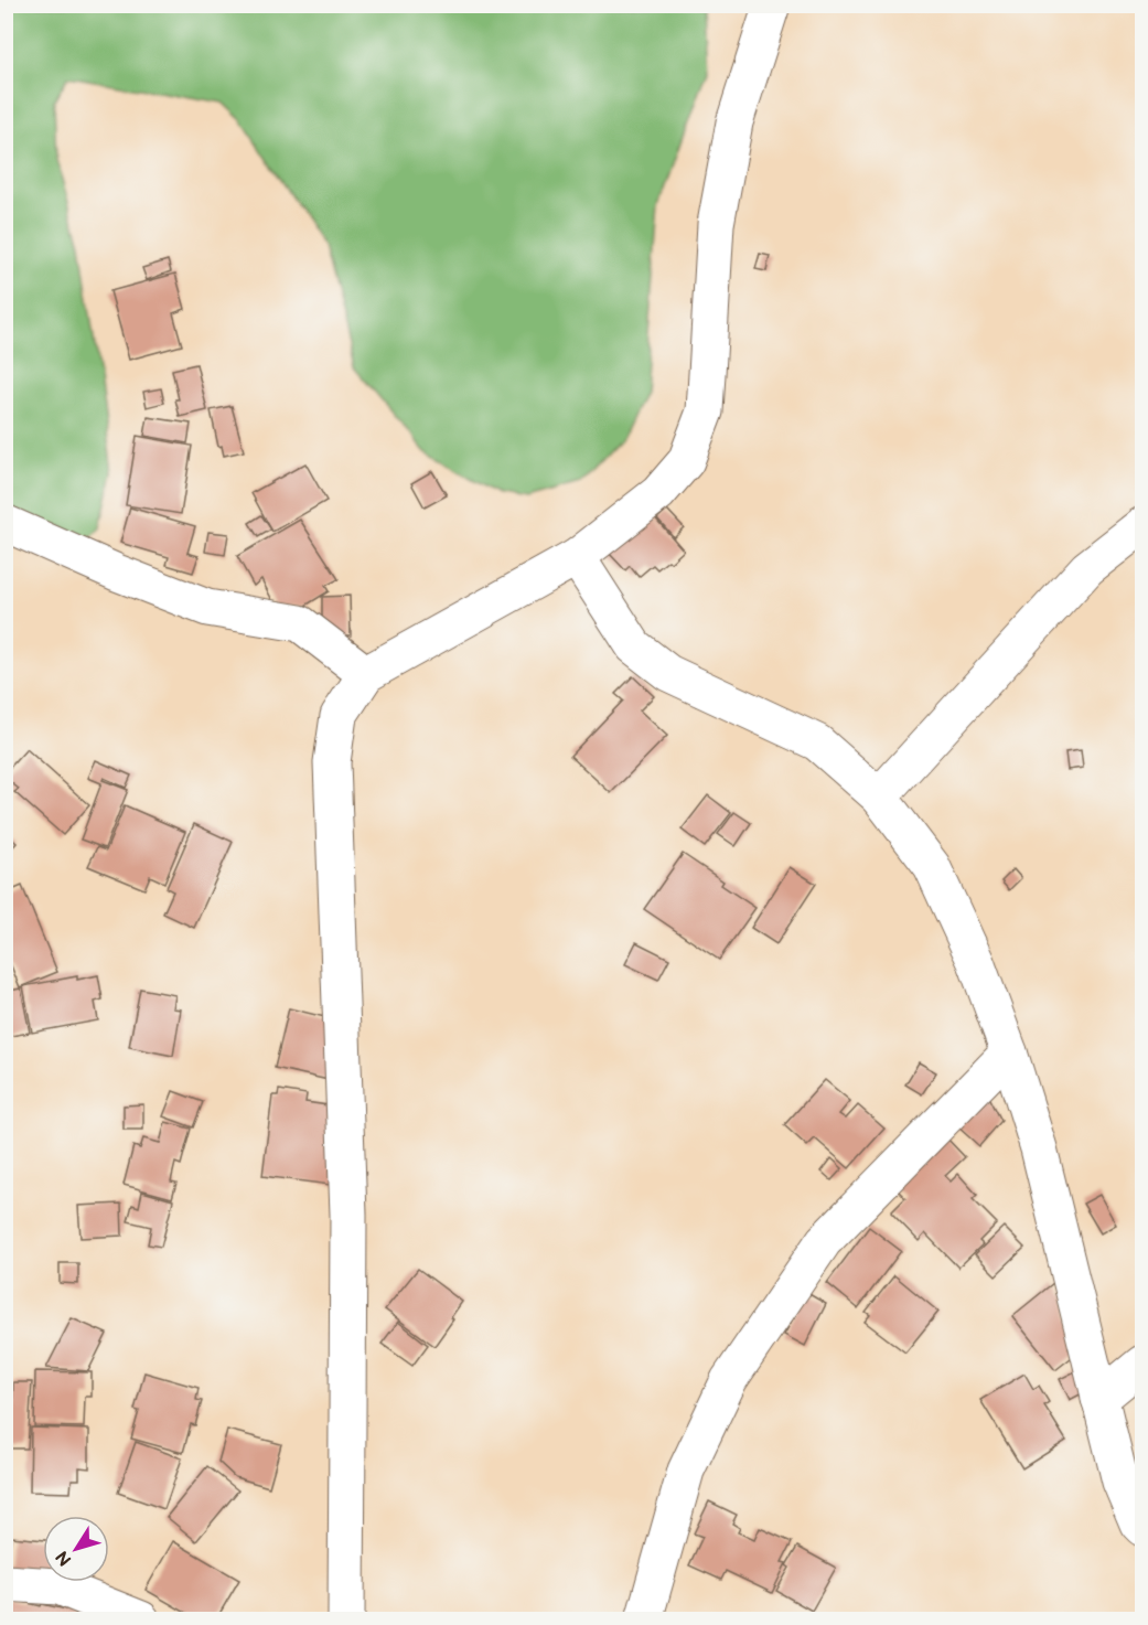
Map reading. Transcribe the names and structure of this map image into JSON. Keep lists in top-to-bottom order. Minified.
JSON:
{"north":"bottom left"}
